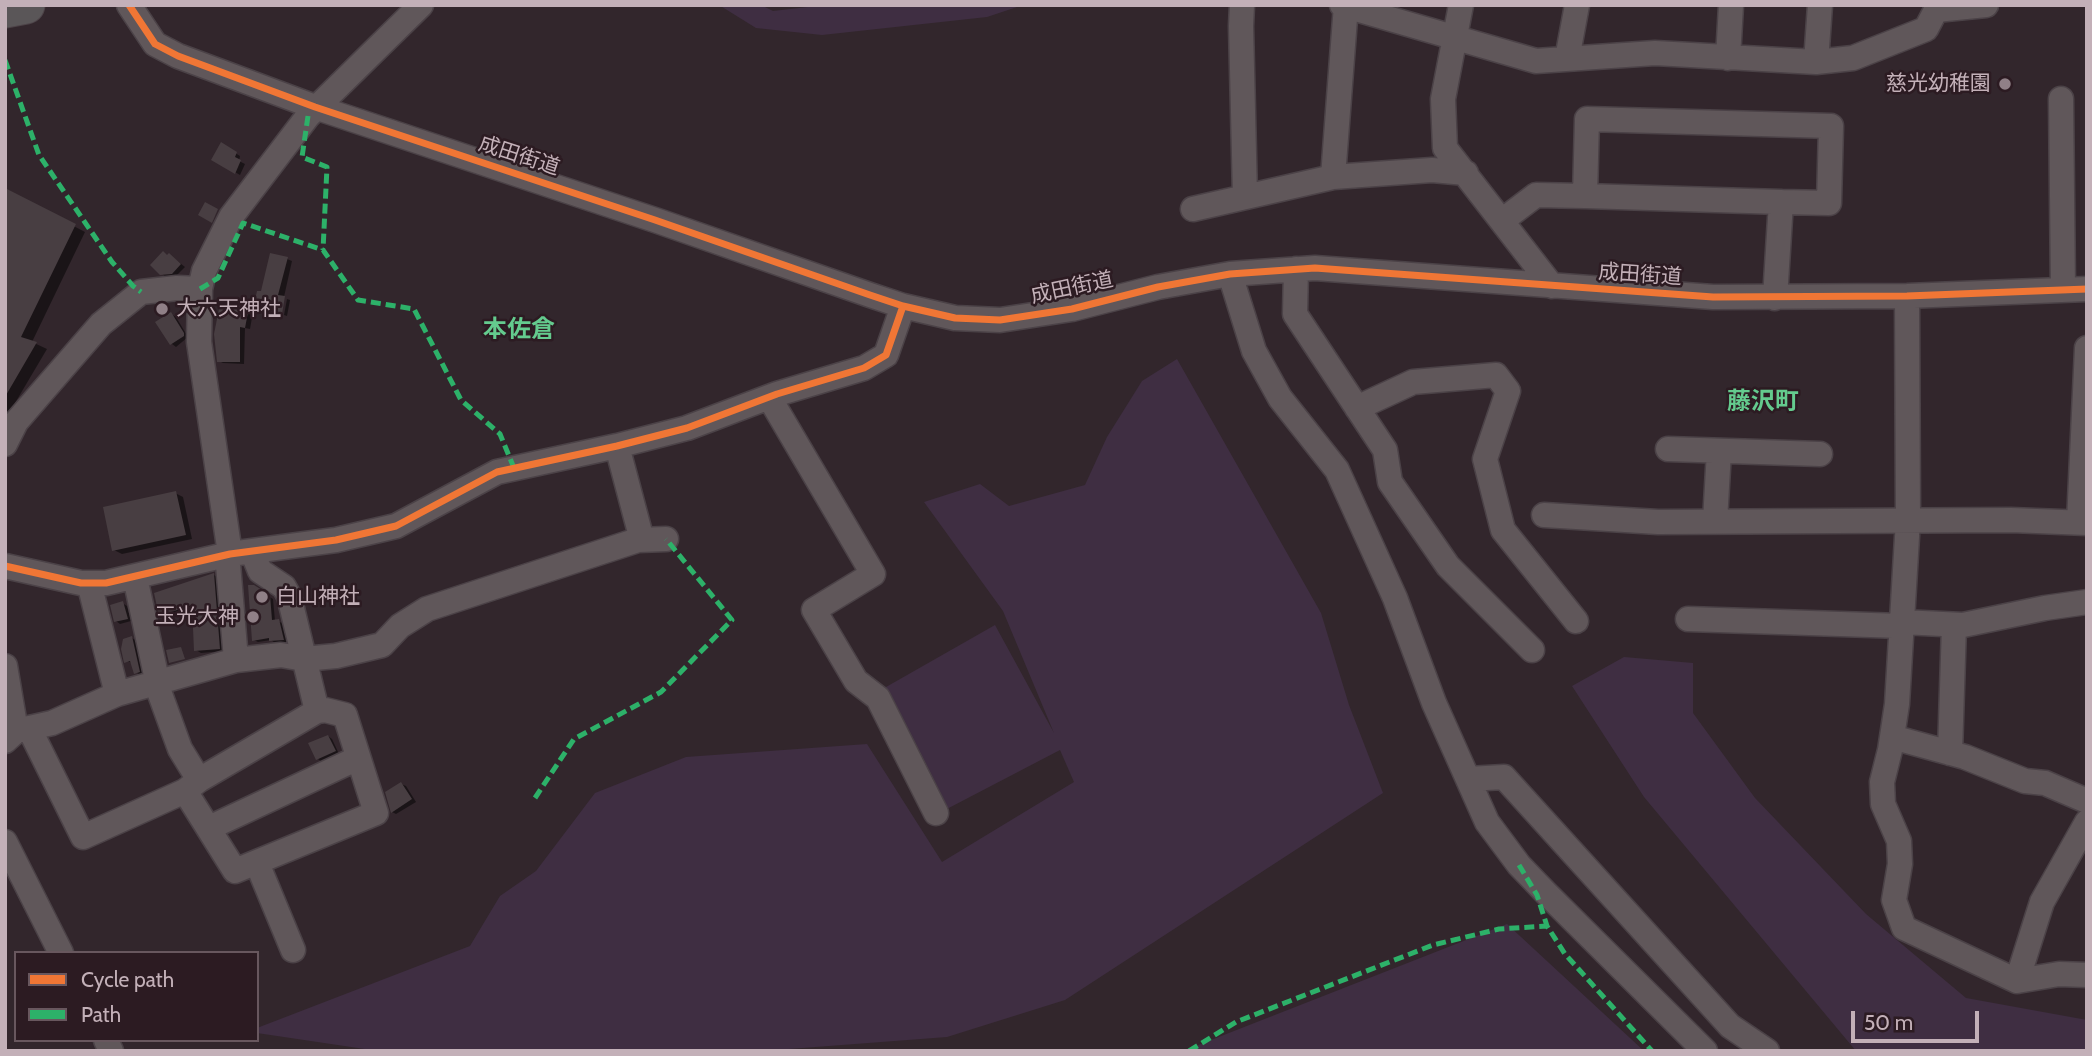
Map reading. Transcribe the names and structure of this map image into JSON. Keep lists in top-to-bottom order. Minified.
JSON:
{"streets":{"street":["成田街道"]},"districts":["本佐倉","藤沢町"],"places":["慈光幼稚園","大六天神社","白山神社","玉光大神"],"legend":["Cycle path","Path"],"scale_bar":"50 m"}
